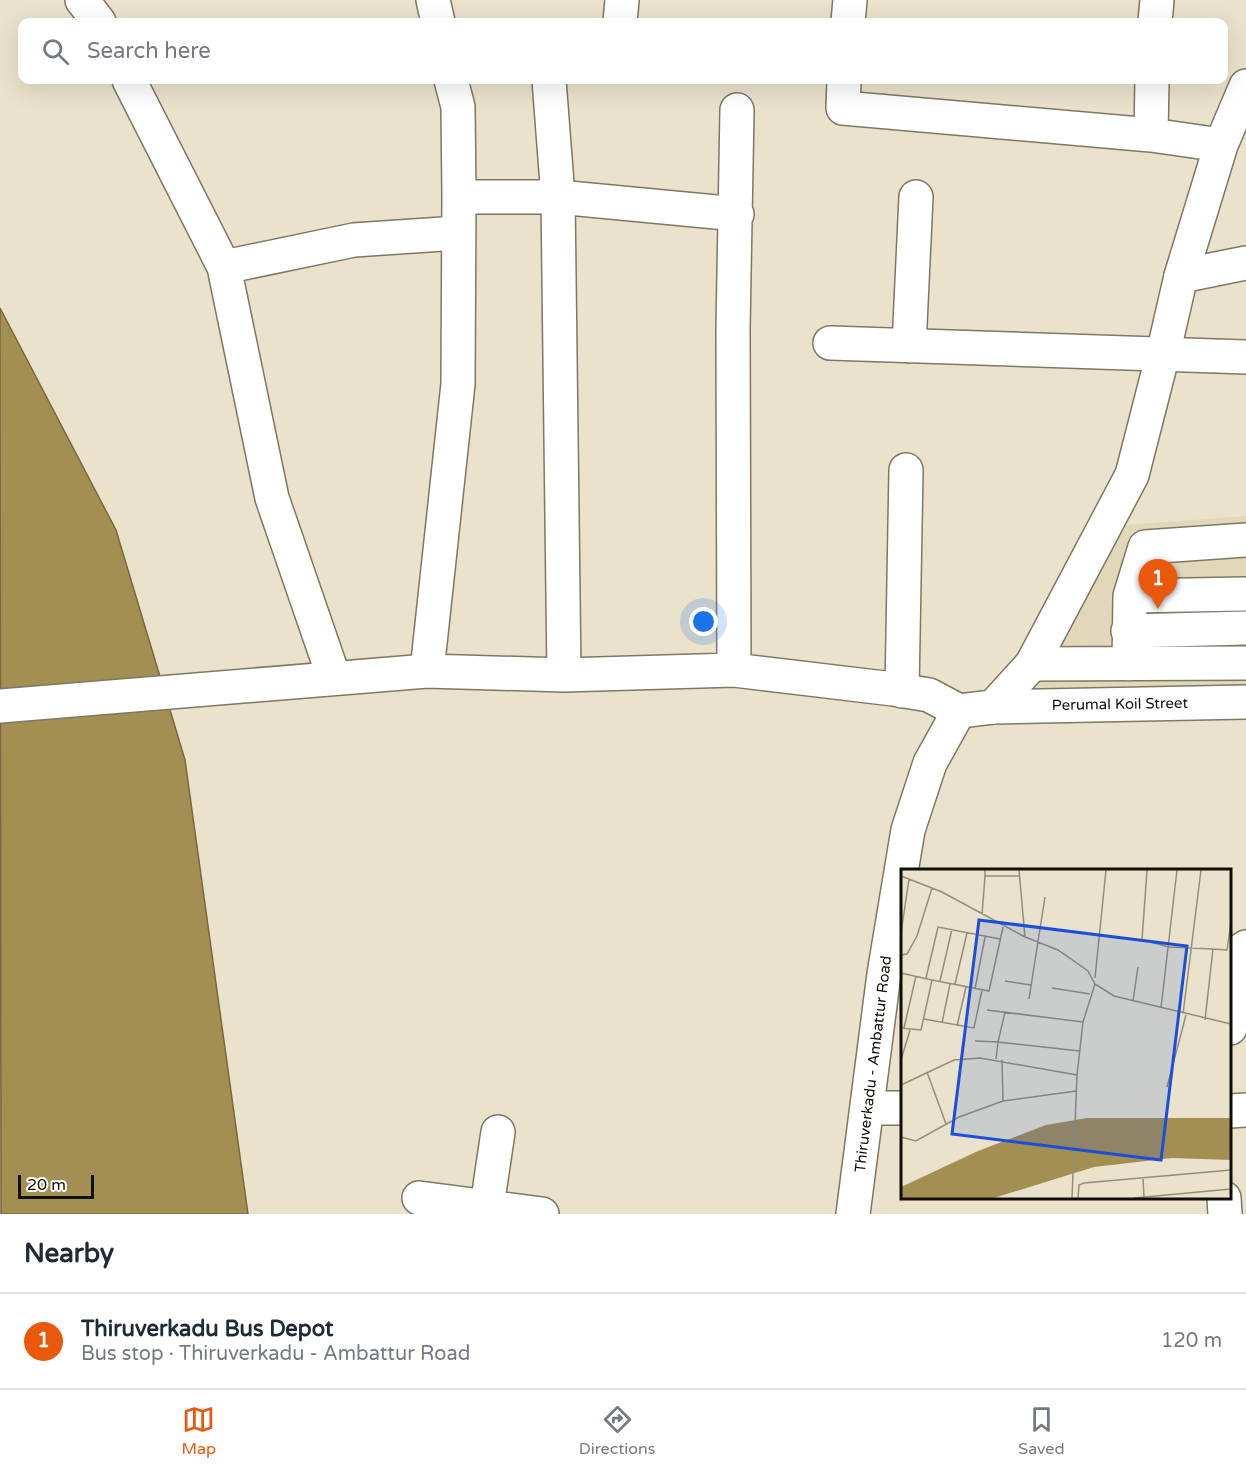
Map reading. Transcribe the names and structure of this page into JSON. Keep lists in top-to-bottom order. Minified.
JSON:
{"streets":{"street":["Perumal Koil Street","Thiruverkadu - Ambattur Road"]},"scale_bar":"20 m","page":{"search":"Search here","pins":"1","scale":"20 m","heading":"Nearby","list":[{"mark":"1","name":"Thiruverkadu Bus Depot","note":"Bus stop · Thiruverkadu - Ambattur Road","value":"120 m"}],"nav":["Map","Directions","Saved"]}}
